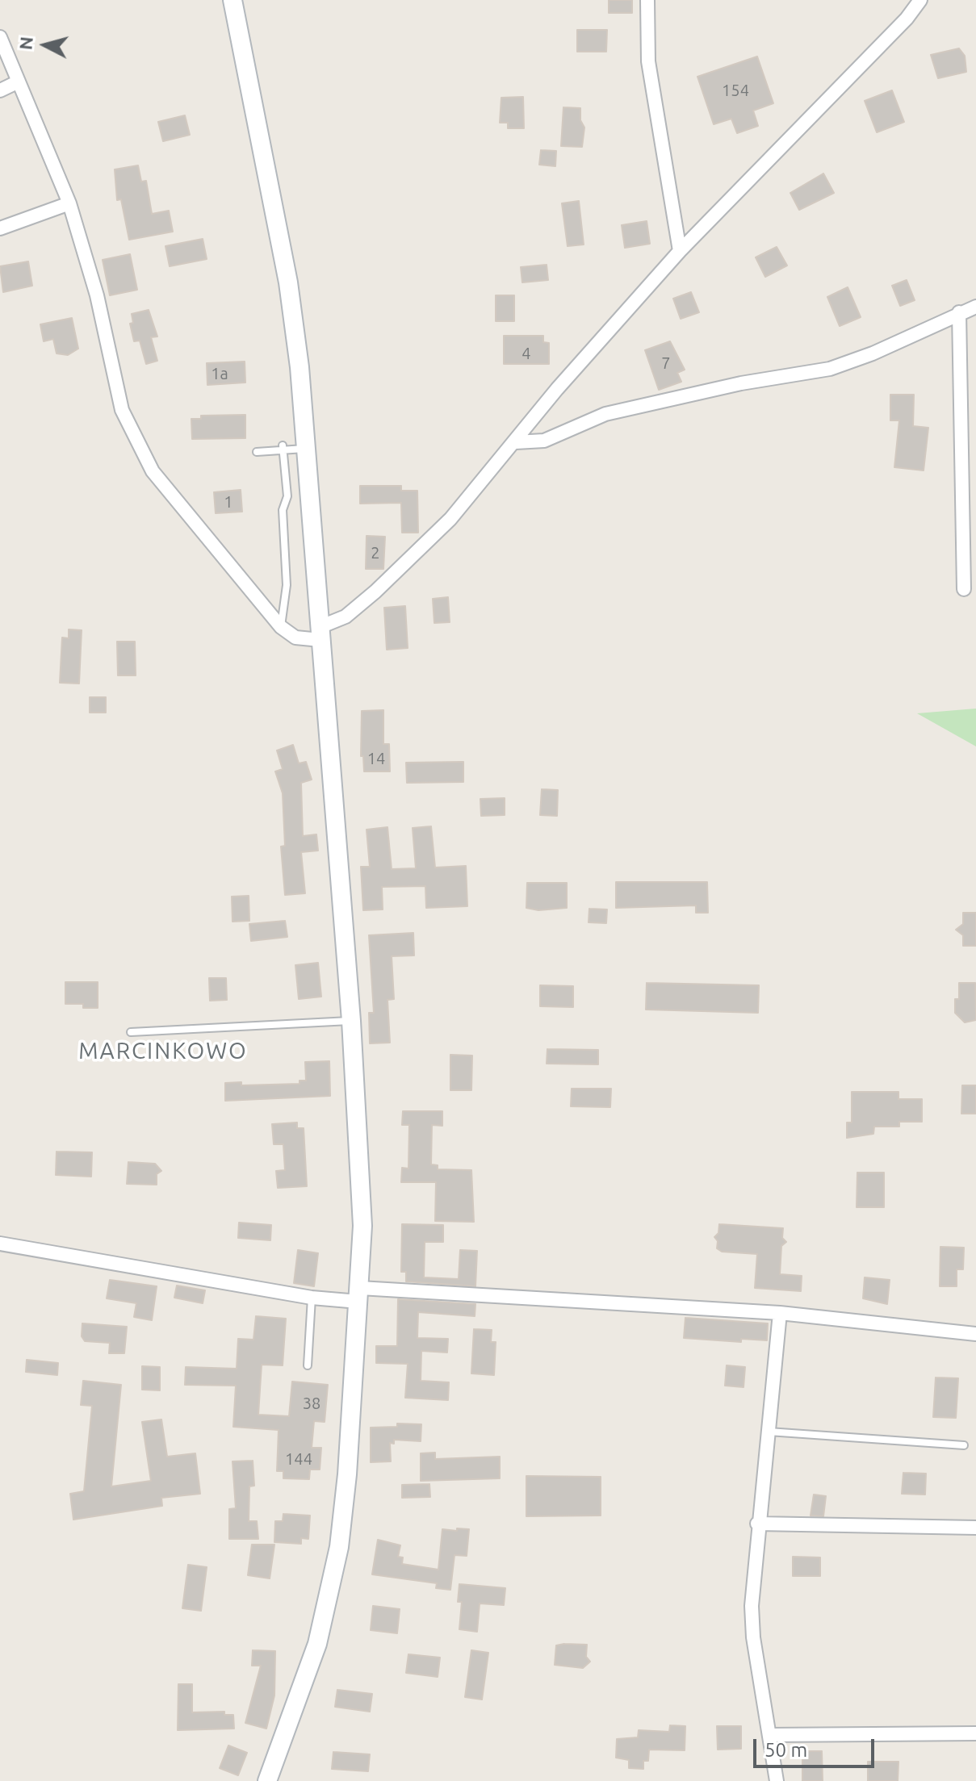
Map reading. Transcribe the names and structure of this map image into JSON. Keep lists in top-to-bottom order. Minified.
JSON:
{"districts":["MARCINKOWO"],"house_numbers":["154","4","7","1a","1","2","14","38","144"],"scale_bar":"50 m","north":"left"}
